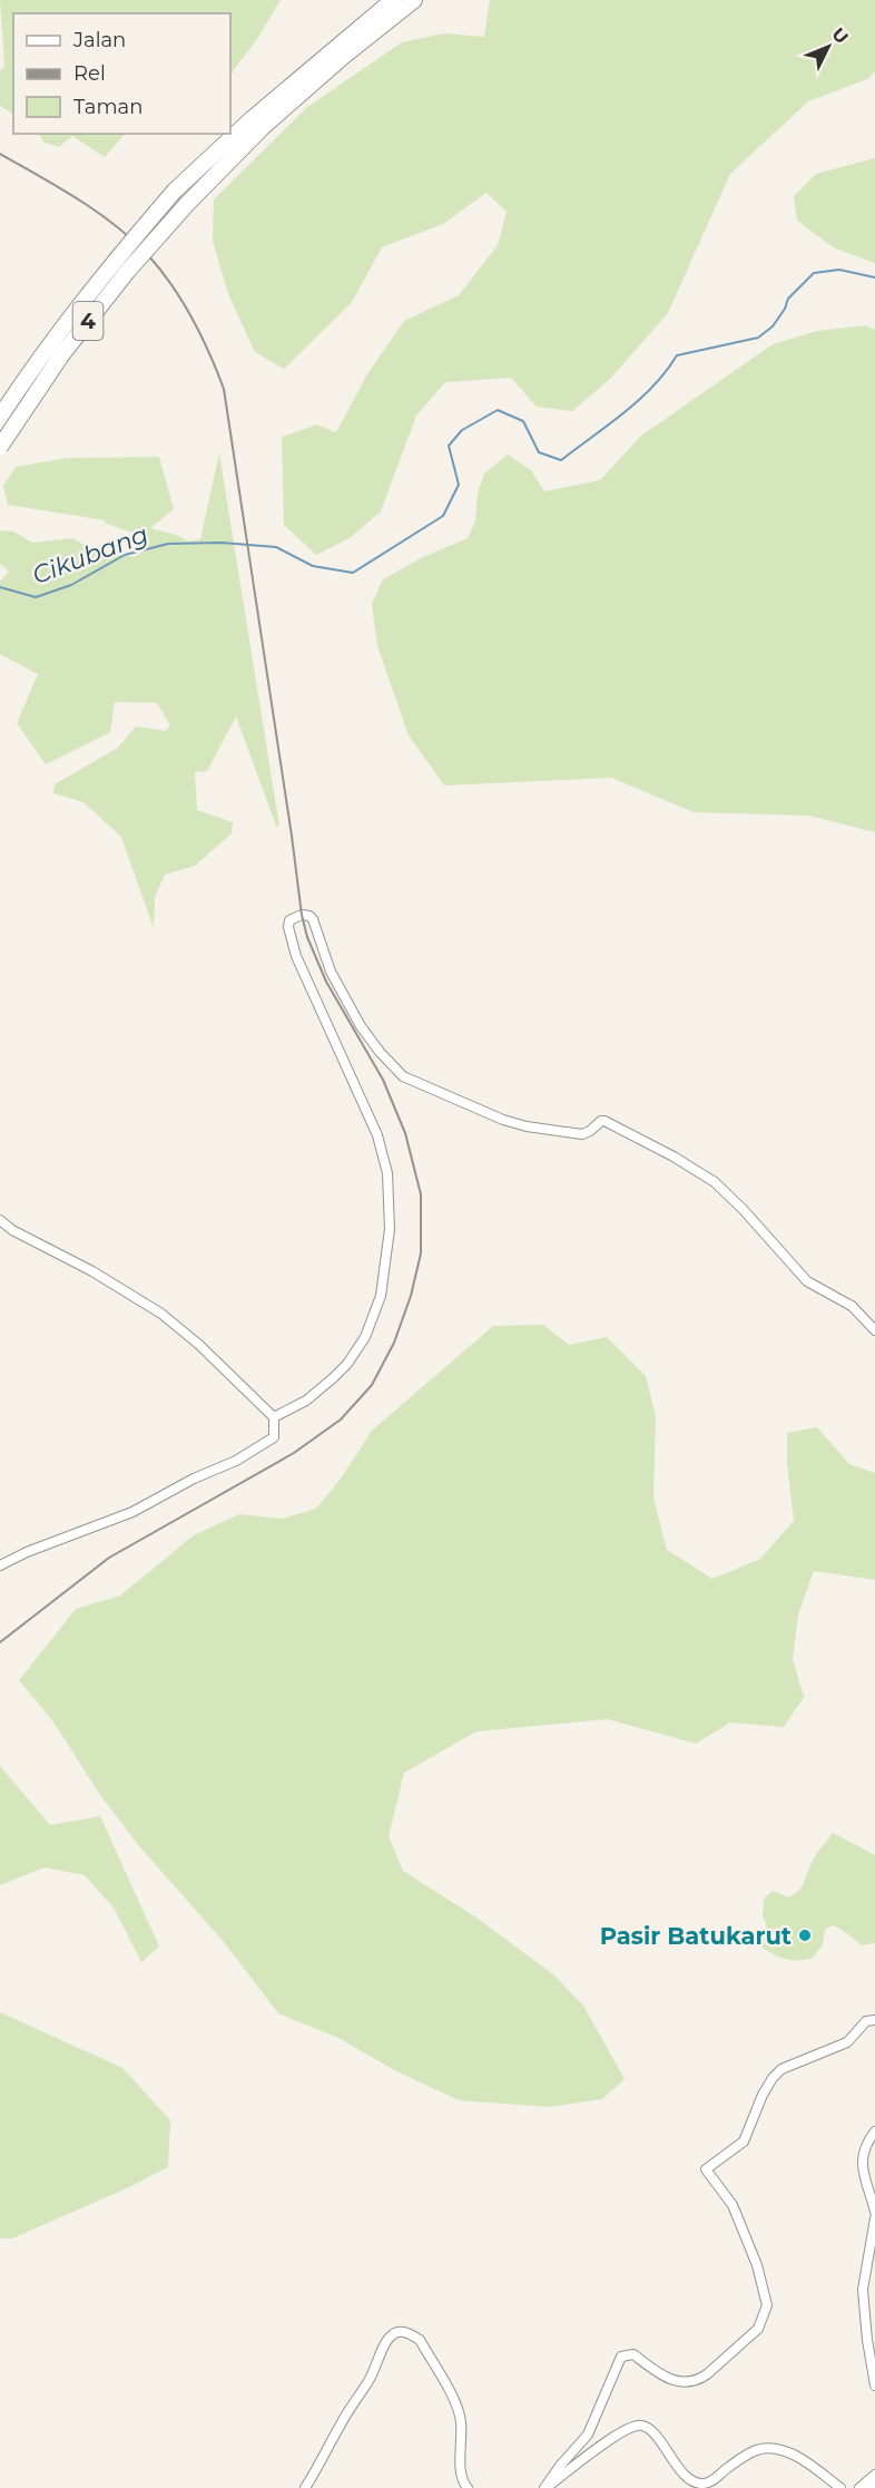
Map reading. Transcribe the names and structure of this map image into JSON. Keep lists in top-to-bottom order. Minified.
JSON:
{"streets":{"highway":["4"]},"water":["Cikubang"],"places":["Pasir Batukarut"],"legend":["Jalan","Rel","Taman"],"north":"top right"}
